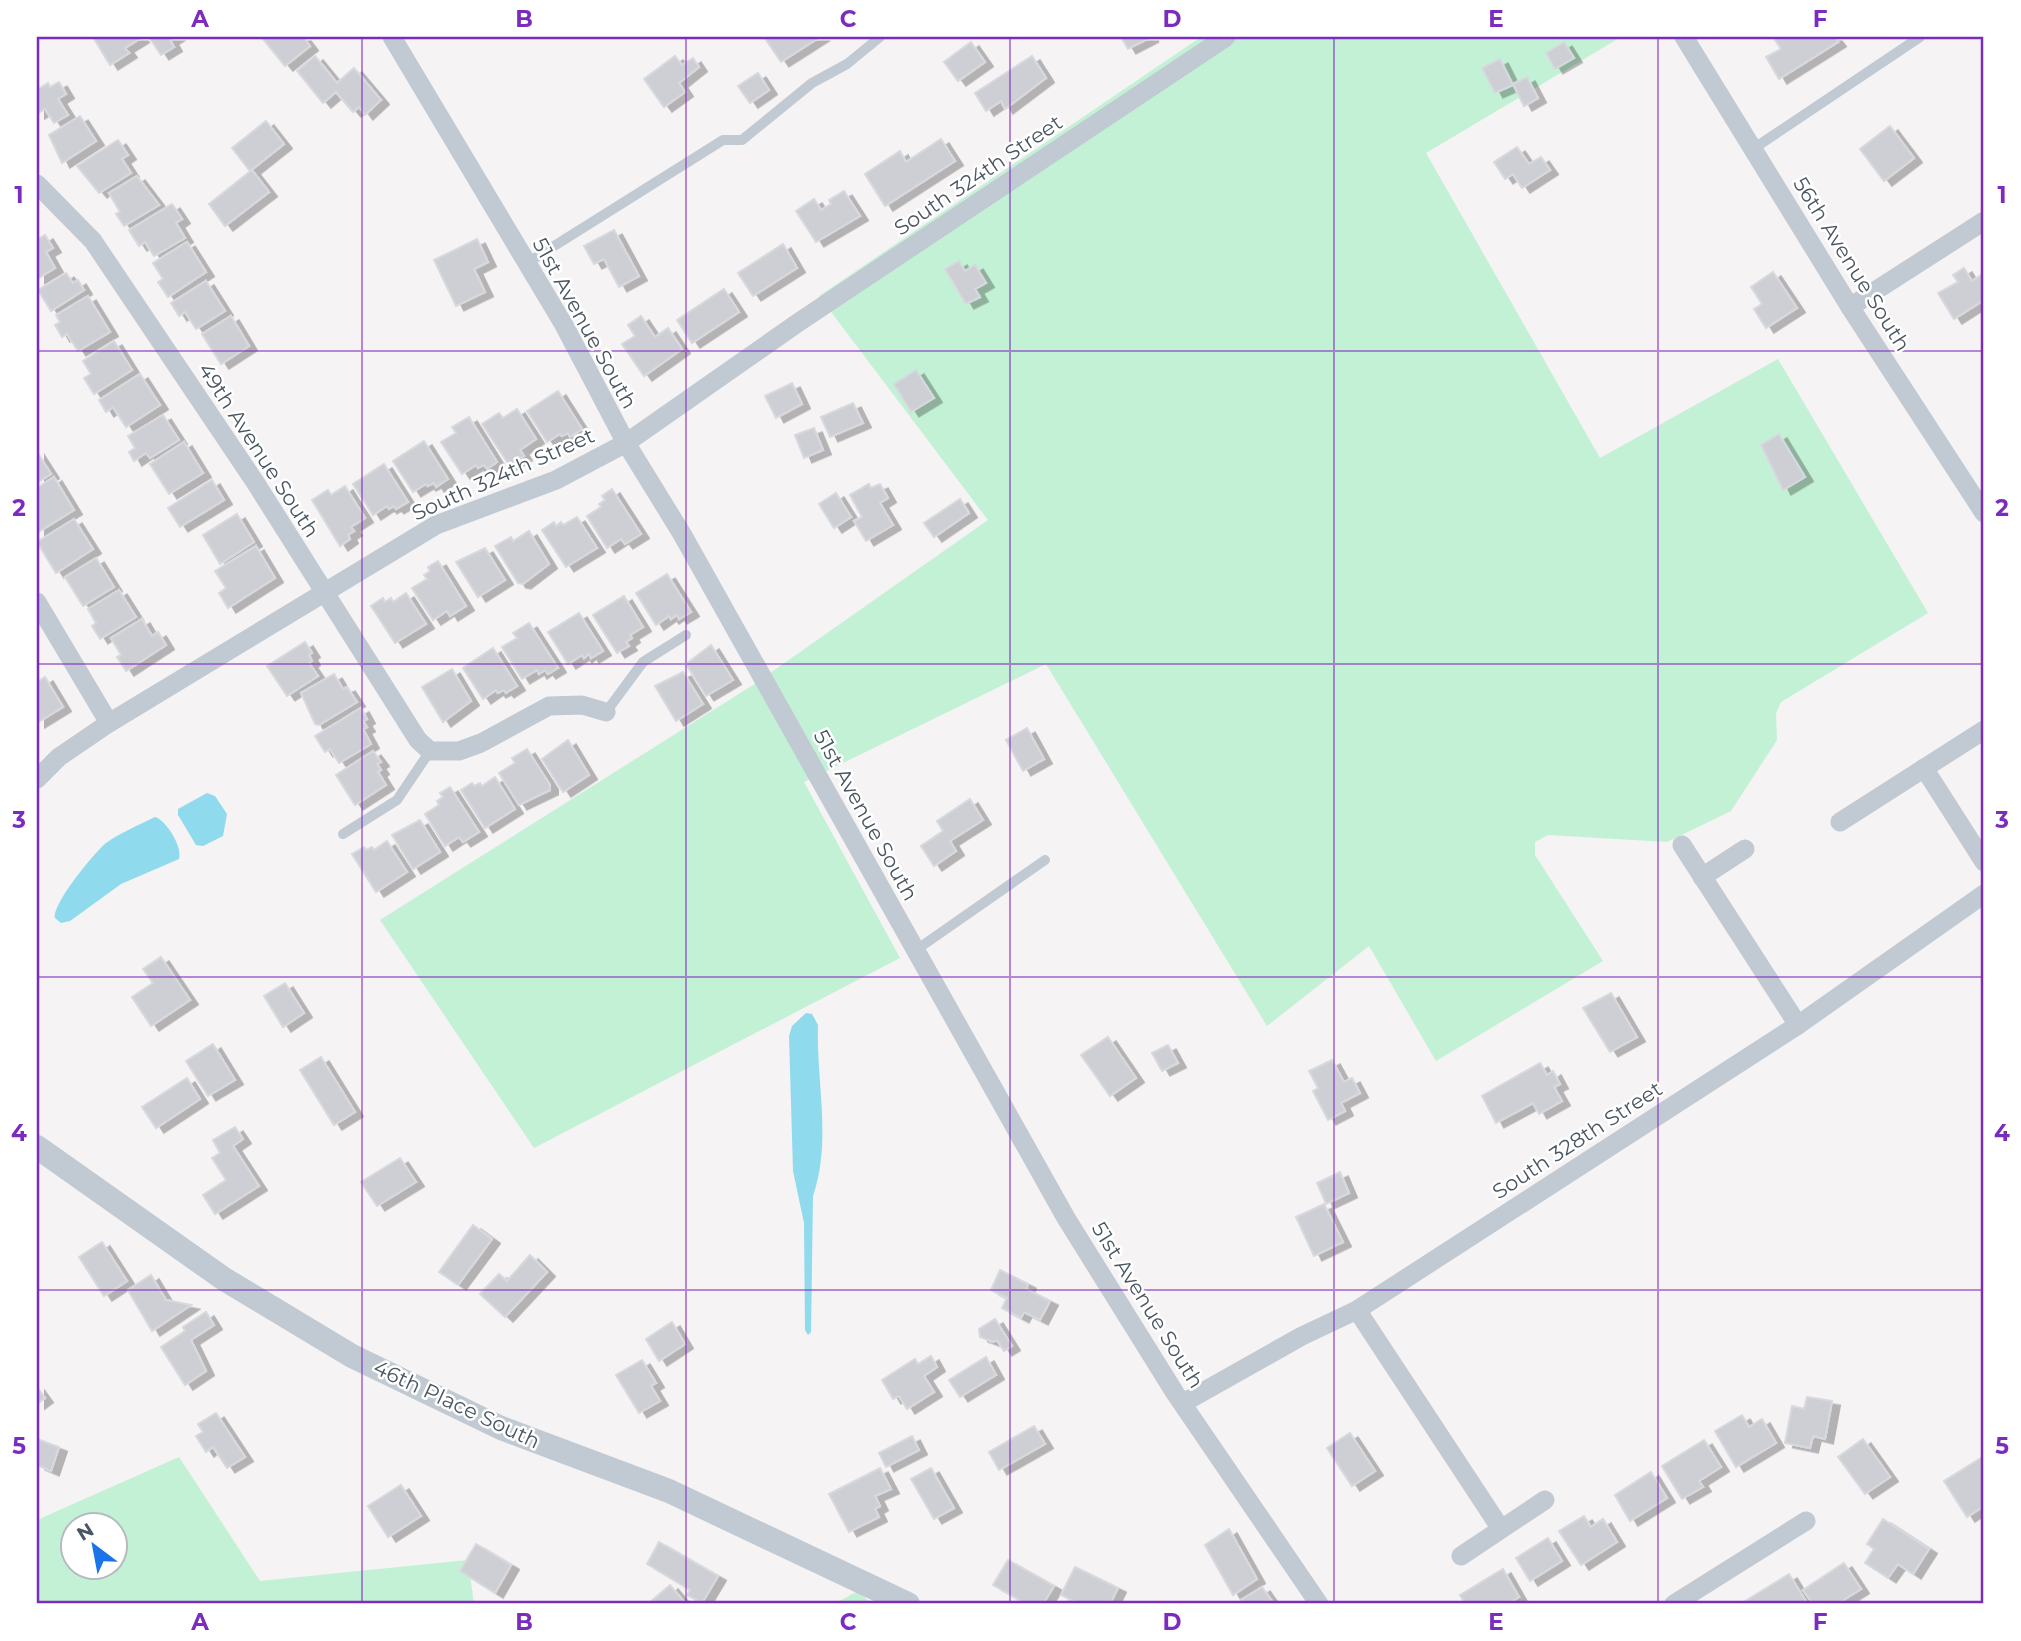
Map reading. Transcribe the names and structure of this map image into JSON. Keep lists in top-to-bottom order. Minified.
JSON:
{"streets":{"street":["South 324th Street","56th Avenue South","51st Avenue South","49th Avenue South","South 328th Street","46th Place South"]},"crossings":[["South 324th Street","51st Avenue South"],["South 324th Street","49th Avenue South"],["51st Avenue South","South 328th Street"]],"north":"top left","grid":{"columns":["A","B","C","D","E","F"],"rows":["1","2","3","4","5"]}}
